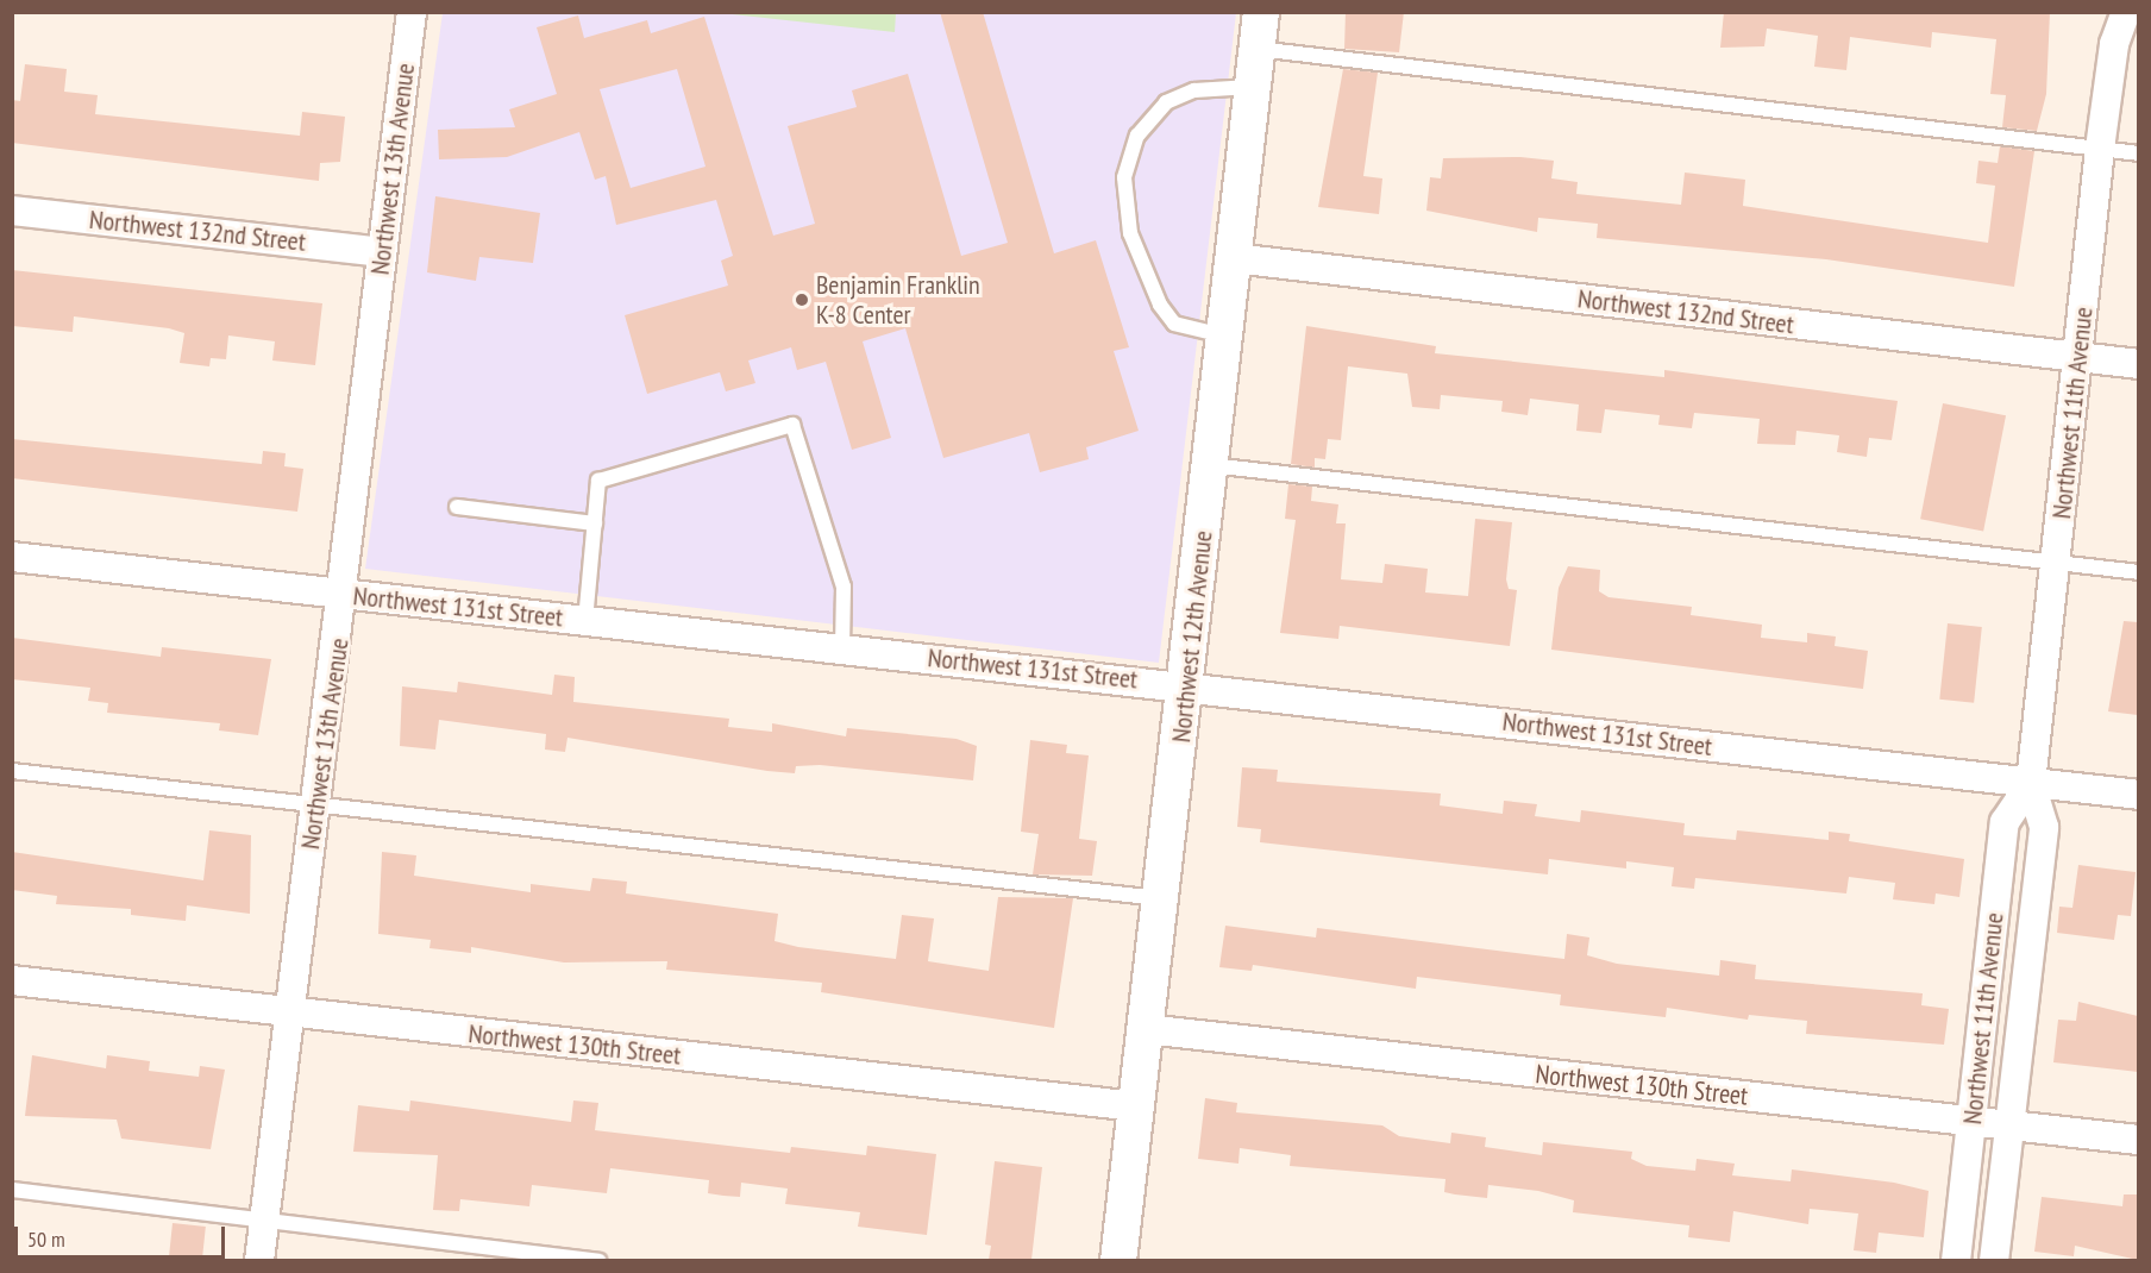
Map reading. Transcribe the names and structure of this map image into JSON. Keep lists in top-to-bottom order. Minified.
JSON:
{"streets":{"street":["Northwest 13th Avenue","Northwest 132nd Street","Northwest 11th Avenue","Northwest 131st Street","Northwest 12th Avenue","Northwest 130th Street"]},"crossings":[["Northwest 13th Avenue","Northwest 132nd Street"],["Northwest 13th Avenue","Northwest 131st Street"],["Northwest 13th Avenue","Northwest 130th Street"],["Northwest 132nd Street","Northwest 11th Avenue"],["Northwest 132nd Street","Northwest 12th Avenue"],["Northwest 11th Avenue","Northwest 131st Street"],["Northwest 11th Avenue","Northwest 130th Street"],["Northwest 131st Street","Northwest 12th Avenue"],["Northwest 12th Avenue","Northwest 130th Street"]],"places":["Benjamin Franklin K-8 Center"],"scale_bar":"50 m"}
